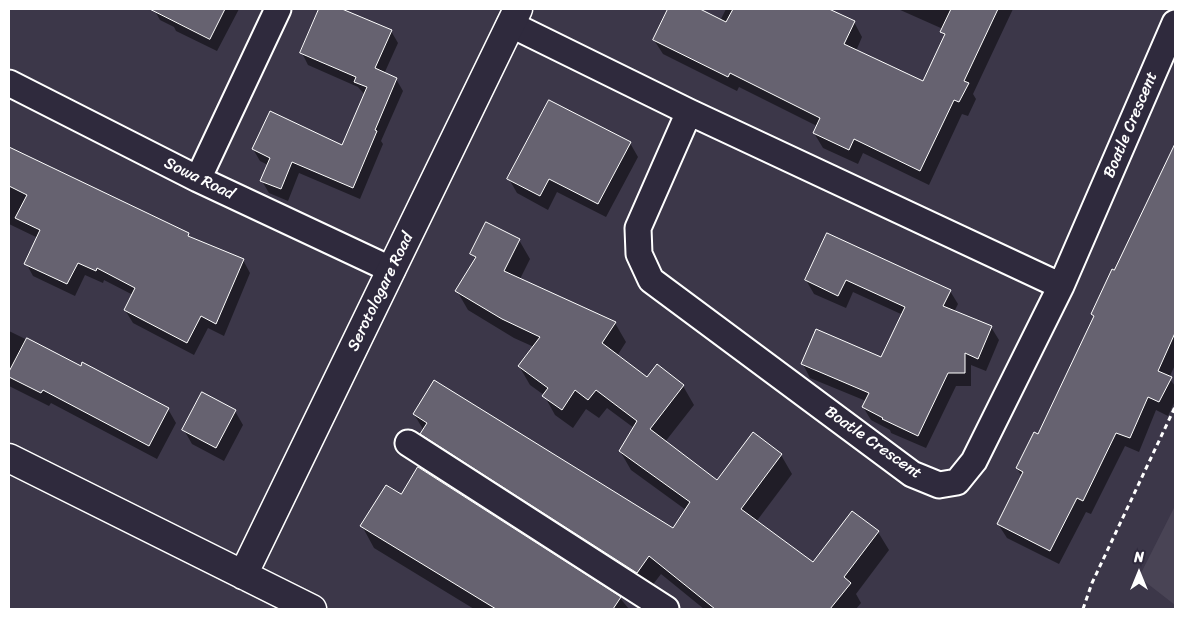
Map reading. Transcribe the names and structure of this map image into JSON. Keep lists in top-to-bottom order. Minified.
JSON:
{"streets":{"street":["Boatle Crescent","Sowa Road","Serotologare Road"]},"crossings":[["Sowa Road","Serotologare Road"]],"north":"top"}
